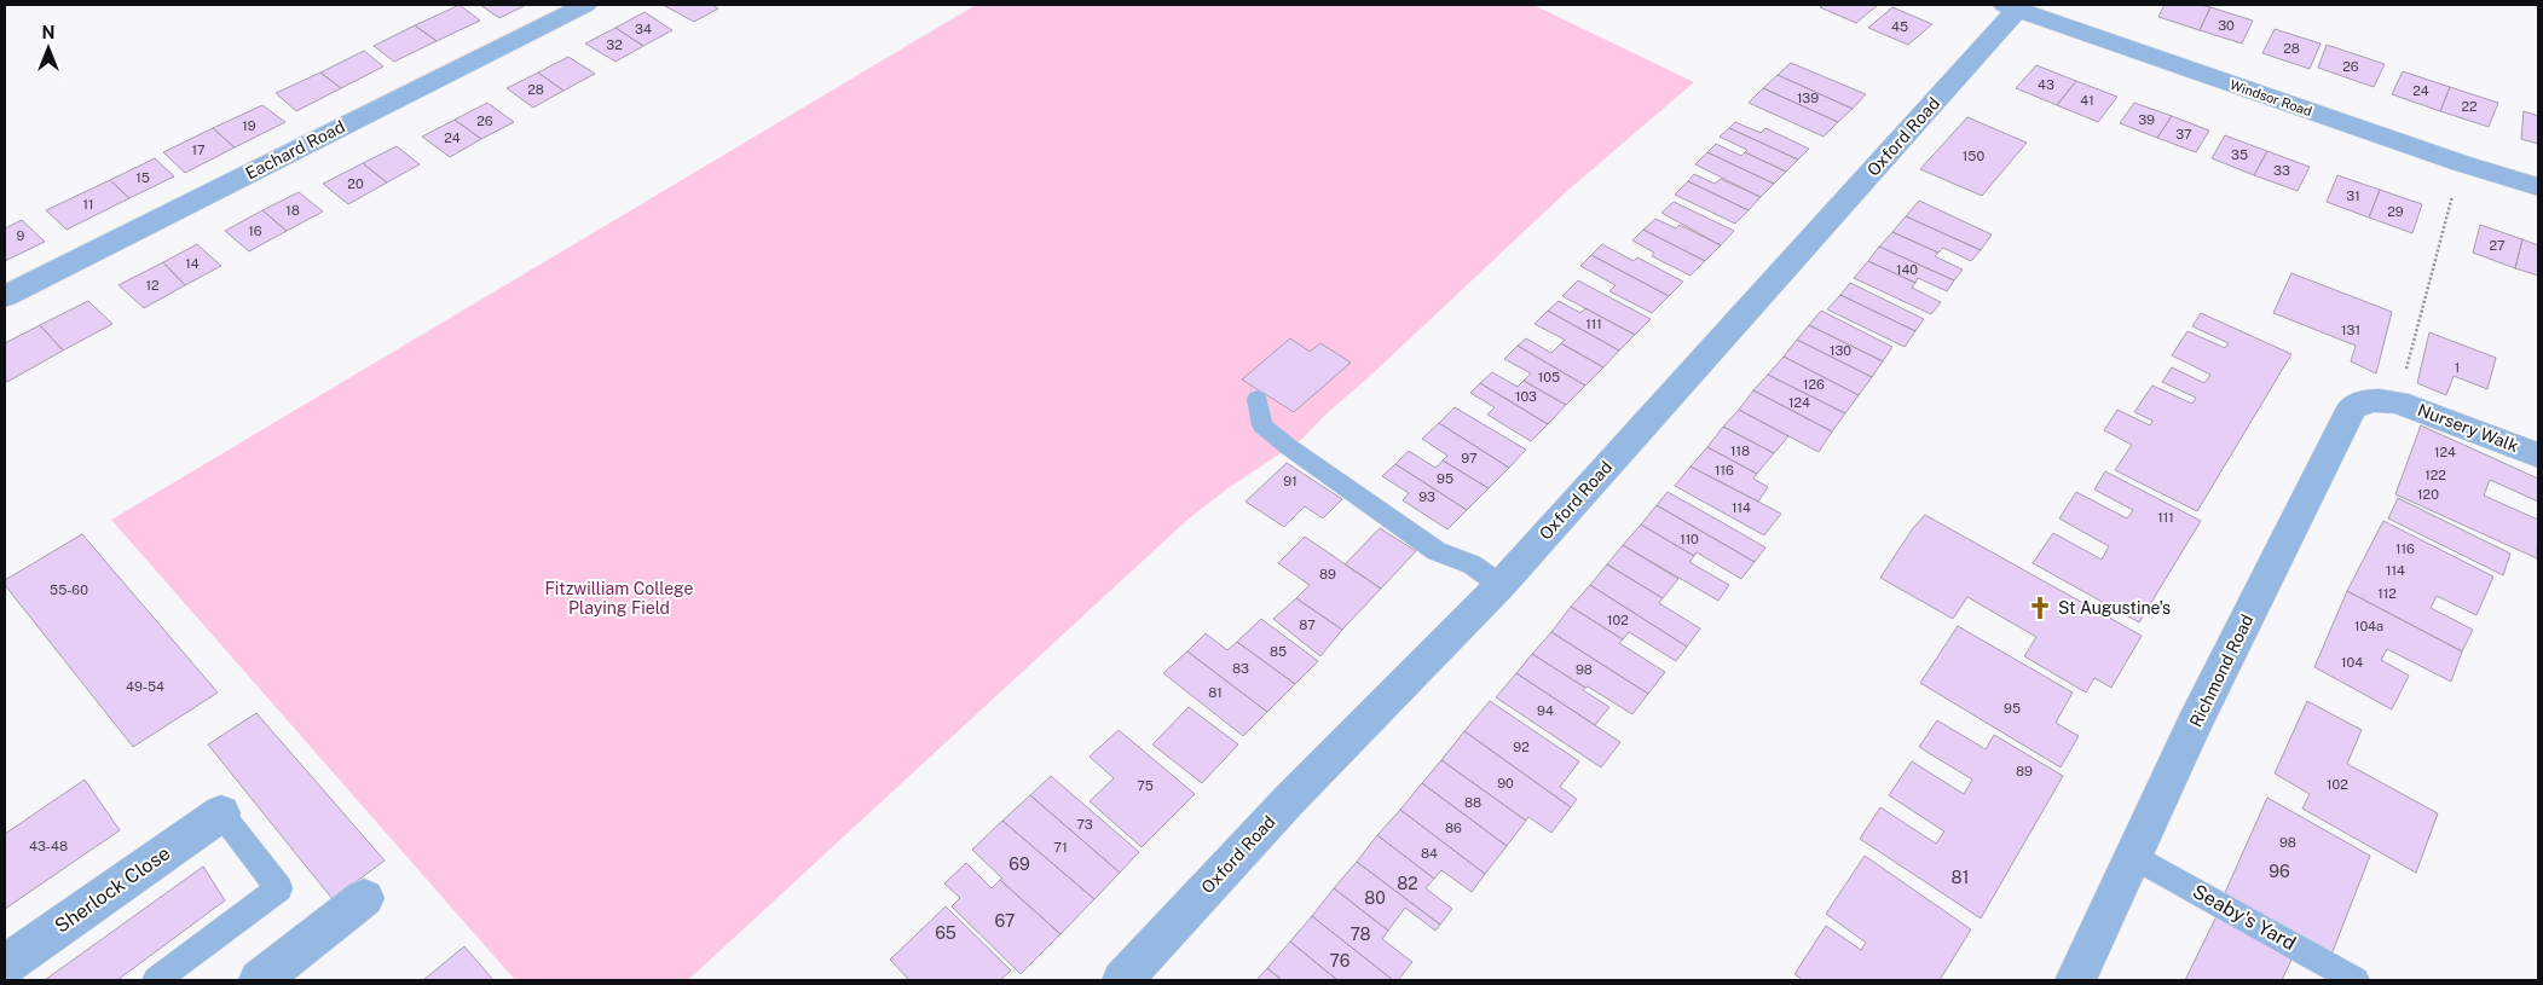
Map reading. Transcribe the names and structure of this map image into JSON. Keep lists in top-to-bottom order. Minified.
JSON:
{"streets":{"street":["Windsor Road","Oxford Road","Eachard Road","Nursery Walk","Richmond Road","Sherlock Close"],"lane":["Seaby's Yard"]},"crossings":[["Windsor Road","Oxford Road"],["Nursery Walk","Richmond Road"],["Richmond Road","Seaby's Yard"]],"parks":["Fitzwilliam College Playing Field"],"places":{"church":["St Augustine's"]},"house_numbers":["30","45","34","32","28","26","43","28","24","139","41","22","39","26","19","37","24","17","35","150","33","15","20","31","11","18","29","16","9","27","14","140","12","111","131","130","1","105","126","103","124","118","124","97","116","122","95","91","120","93","114","111","110","116","114","89","55-60","112","102","87","104a","85","104","83","98","49-54","81","95","94","92","89","90","102","75","88","73","86","98","43-48","71","84","69","96","81","82","80","67","65","78","76"],"north":"top"}
